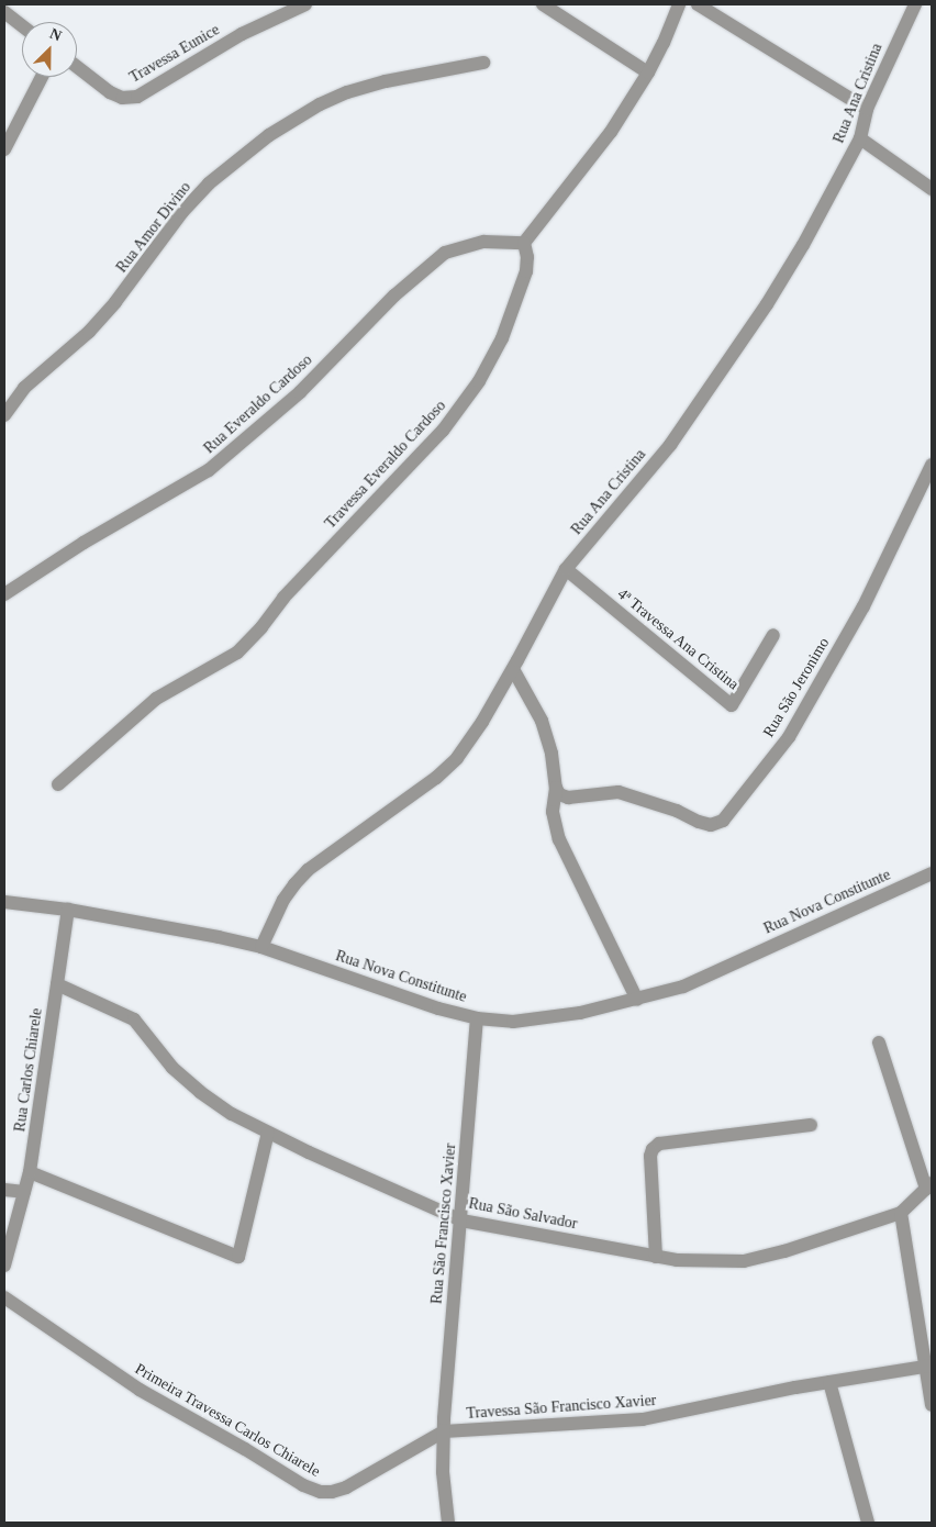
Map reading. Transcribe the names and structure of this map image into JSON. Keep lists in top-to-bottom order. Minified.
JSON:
{"streets":{"street":["Travessa Eunice","Rua Ana Cristina","Rua Amor Divino","Rua Everaldo Cardoso","Travessa Everaldo Cardoso","4ª Travessa Ana Cristina","Rua São Jeronimo","Rua Nova Constitunte","Rua Carlos Chiarele","Rua São Salvador","Rua São Francisco Xavier","Travessa São Francisco Xavier","Primeira Travessa Carlos Chiarele"]},"crossings":[["Rua Ana Cristina","4ª Travessa Ana Cristina"],["Rua Ana Cristina","Rua Nova Constitunte"],["Rua Everaldo Cardoso","Travessa Everaldo Cardoso"],["Rua Nova Constitunte","Rua Carlos Chiarele"],["Rua Nova Constitunte","Rua São Francisco Xavier"],["Rua Carlos Chiarele","Rua São Salvador"],["Rua São Salvador","Rua São Francisco Xavier"],["Rua São Francisco Xavier","Travessa São Francisco Xavier"],["Rua São Francisco Xavier","Primeira Travessa Carlos Chiarele"],["Travessa São Francisco Xavier","Primeira Travessa Carlos Chiarele"]],"north":"top right"}
